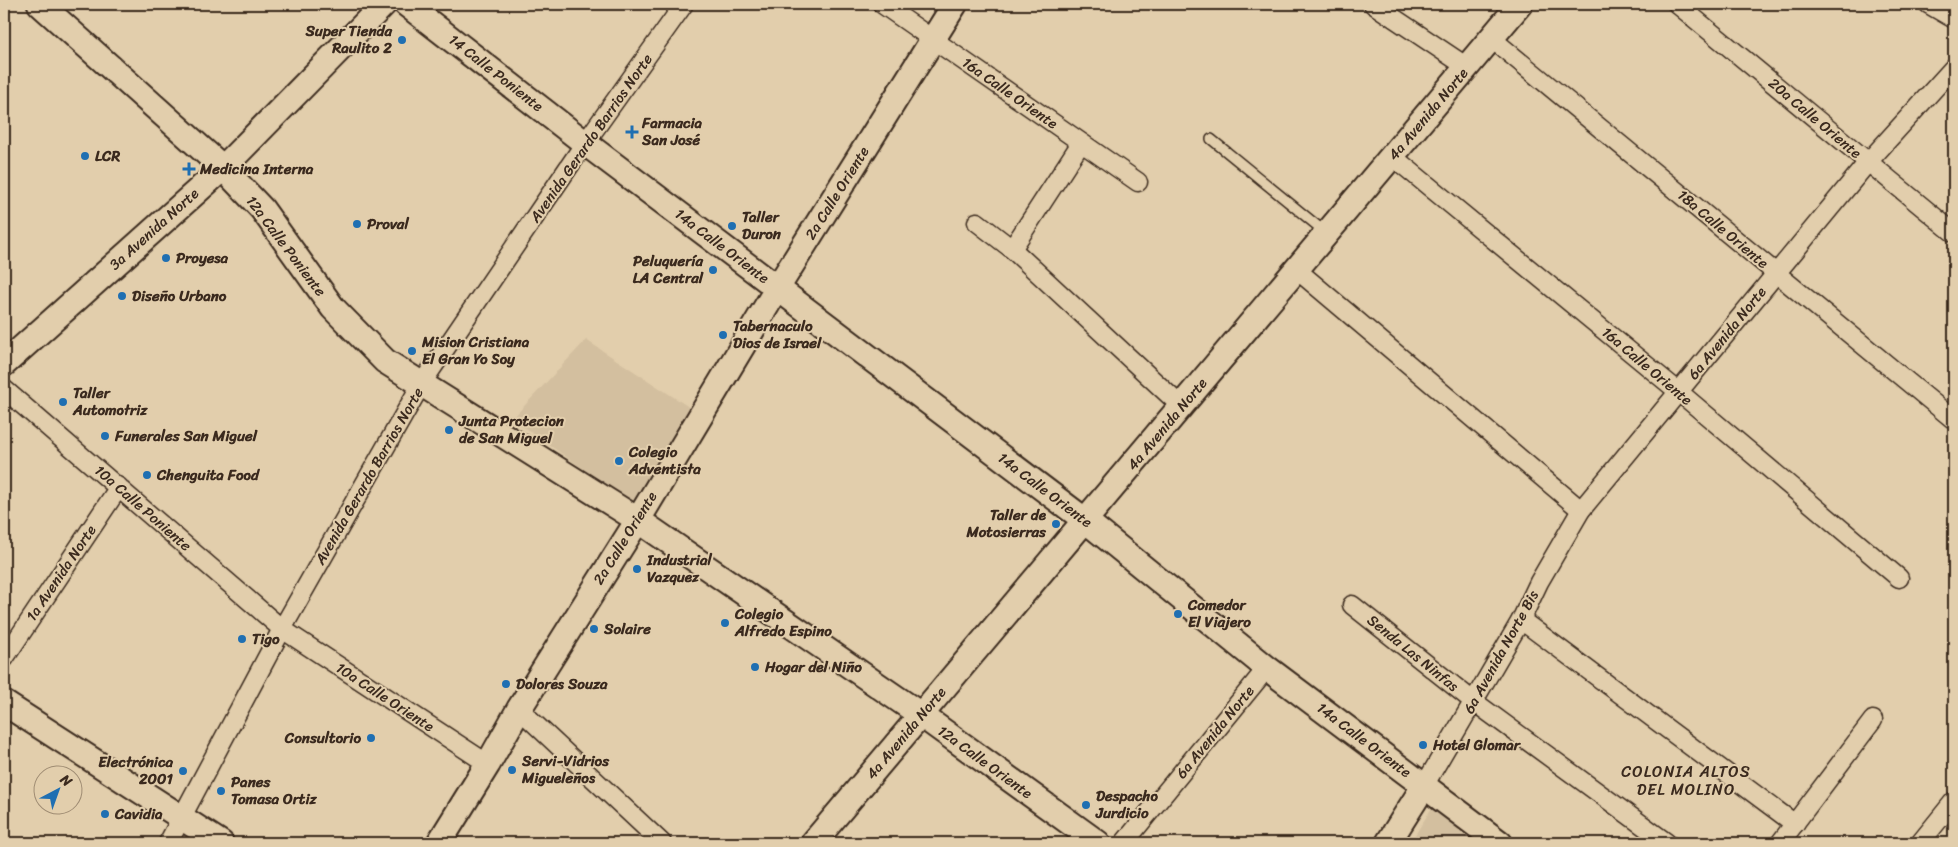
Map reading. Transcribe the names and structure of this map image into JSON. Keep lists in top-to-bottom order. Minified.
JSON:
{"streets":{"street":["14 Calle Poniente","16a Calle Oriente","4a Avenida Norte","20a Calle Oriente","Avenida Gerardo Barrios Norte","2a Calle Oriente","3a Avenida Norte","18a Calle Oriente","12a Calle Poniente","14a Calle Oriente","6a Avenida Norte","10a Calle Poniente","1a Avenida Norte","6a Avenida Norte Bis","Senda Las Ninfas","10a Calle Oriente","12a Calle Oriente"]},"crossings":[["14 Calle Poniente","Avenida Gerardo Barrios Norte"],["14 Calle Poniente","14a Calle Oriente"],["16a Calle Oriente","4a Avenida Norte"],["16a Calle Oriente","2a Calle Oriente"],["16a Calle Oriente","6a Avenida Norte"],["4a Avenida Norte","18a Calle Oriente"],["4a Avenida Norte","14a Calle Oriente"],["4a Avenida Norte","12a Calle Oriente"],["20a Calle Oriente","6a Avenida Norte"],["Avenida Gerardo Barrios Norte","12a Calle Poniente"],["Avenida Gerardo Barrios Norte","14a Calle Oriente"],["Avenida Gerardo Barrios Norte","10a Calle Poniente"],["Avenida Gerardo Barrios Norte","10a Calle Oriente"],["Avenida Gerardo Barrios Norte","12a Calle Oriente"],["2a Calle Oriente","14a Calle Oriente"],["2a Calle Oriente","10a Calle Oriente"],["2a Calle Oriente","12a Calle Oriente"],["3a Avenida Norte","12a Calle Poniente"],["18a Calle Oriente","6a Avenida Norte"],["12a Calle Poniente","12a Calle Oriente"],["14a Calle Oriente","6a Avenida Norte"],["14a Calle Oriente","6a Avenida Norte Bis"],["6a Avenida Norte","6a Avenida Norte Bis"],["10a Calle Poniente","1a Avenida Norte"],["10a Calle Poniente","10a Calle Oriente"],["6a Avenida Norte Bis","Senda Las Ninfas"]],"districts":["COLONIA ALTOS DEL MOLINO"],"places":{"other":["Super Tienda Raulito 2","LCR","Proval","Taller Duron","Proyesa","Peluquería LA Central","Diseño Urbano","Tabernaculo Dios de Israel","Mision Cristiana El Gran Yo Soy","Taller Automotriz","Junta Protecion de San Miguel","Funerales San Miguel","Colegio Adventista","Chenguita Food","Taller de Motosierras","Industrial Vazquez","Comedor El Viajero","Colegio Alfredo Espino","Solaire","Tigo","Hogar del Niño","Dolores Souza","Consultorio","Hotel Glomar","Servi-Vidrios Migueleños","Electrónica 2001","Panes Tomasa Ortiz","Despacho Jurdicio","Cavidia"],"health":["Farmacia San José","Medicina Interna"]},"north":"top right"}
